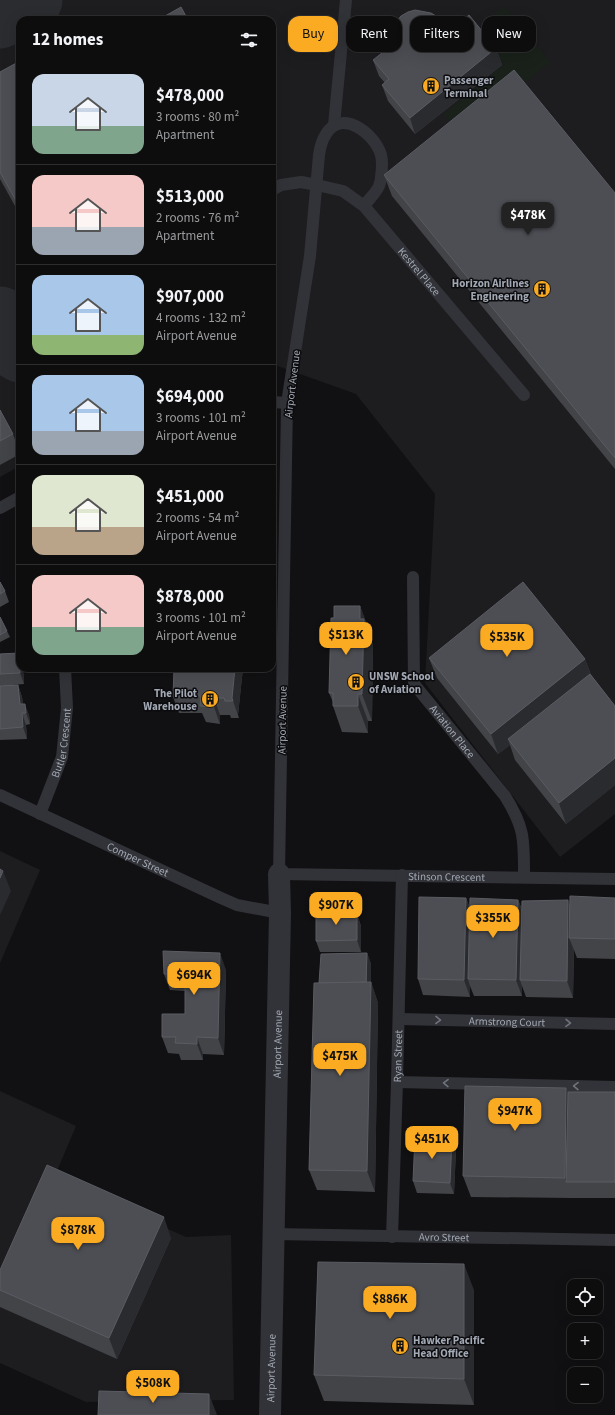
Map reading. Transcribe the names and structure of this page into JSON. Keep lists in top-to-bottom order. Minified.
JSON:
{"streets":{"street":["Airport Avenue"],"lane":["Kestrel Place","Aviation Place","Butler Crescent","Comper Street","Stinson Crescent","Armstrong Court","Ryan Street","Avro Street"]},"crossings":[["Kestrel Place","Airport Avenue"],["Airport Avenue","Comper Street"],["Airport Avenue","Stinson Crescent"],["Airport Avenue","Avro Street"],["Aviation Place","Stinson Crescent"],["Butler Crescent","Comper Street"],["Stinson Crescent","Ryan Street"],["Armstrong Court","Ryan Street"],["Ryan Street","Avro Street"]],"places":{"building":["Passenger Terminal","Horizon Airlines Engineering","UNSW School of Aviation","The Pilot Warehouse","Hawker Pacific Head Office"]},"page":{"chip":["Buy","Rent","Filters","New"],"heading":"12 homes","list":[{"name":"$478,000","note":"3 rooms · 80 m² · Apartment"},{"name":"$513,000","note":"2 rooms · 76 m² · Apartment"},{"name":"$907,000","note":"4 rooms · 132 m² · Airport Avenue"},{"name":"$694,000","note":"3 rooms · 101 m² · Airport Avenue"},{"name":"$451,000","note":"2 rooms · 54 m² · Airport Avenue"},{"name":"$878,000","note":"3 rooms · 101 m² · Airport Avenue"}],"price":["$478K","$513K","$535K","$907K","$355K","$694K","$475K","$947K","$451K","$878K","$886K","$508K"],"map_buttons":["+","−"]}}
